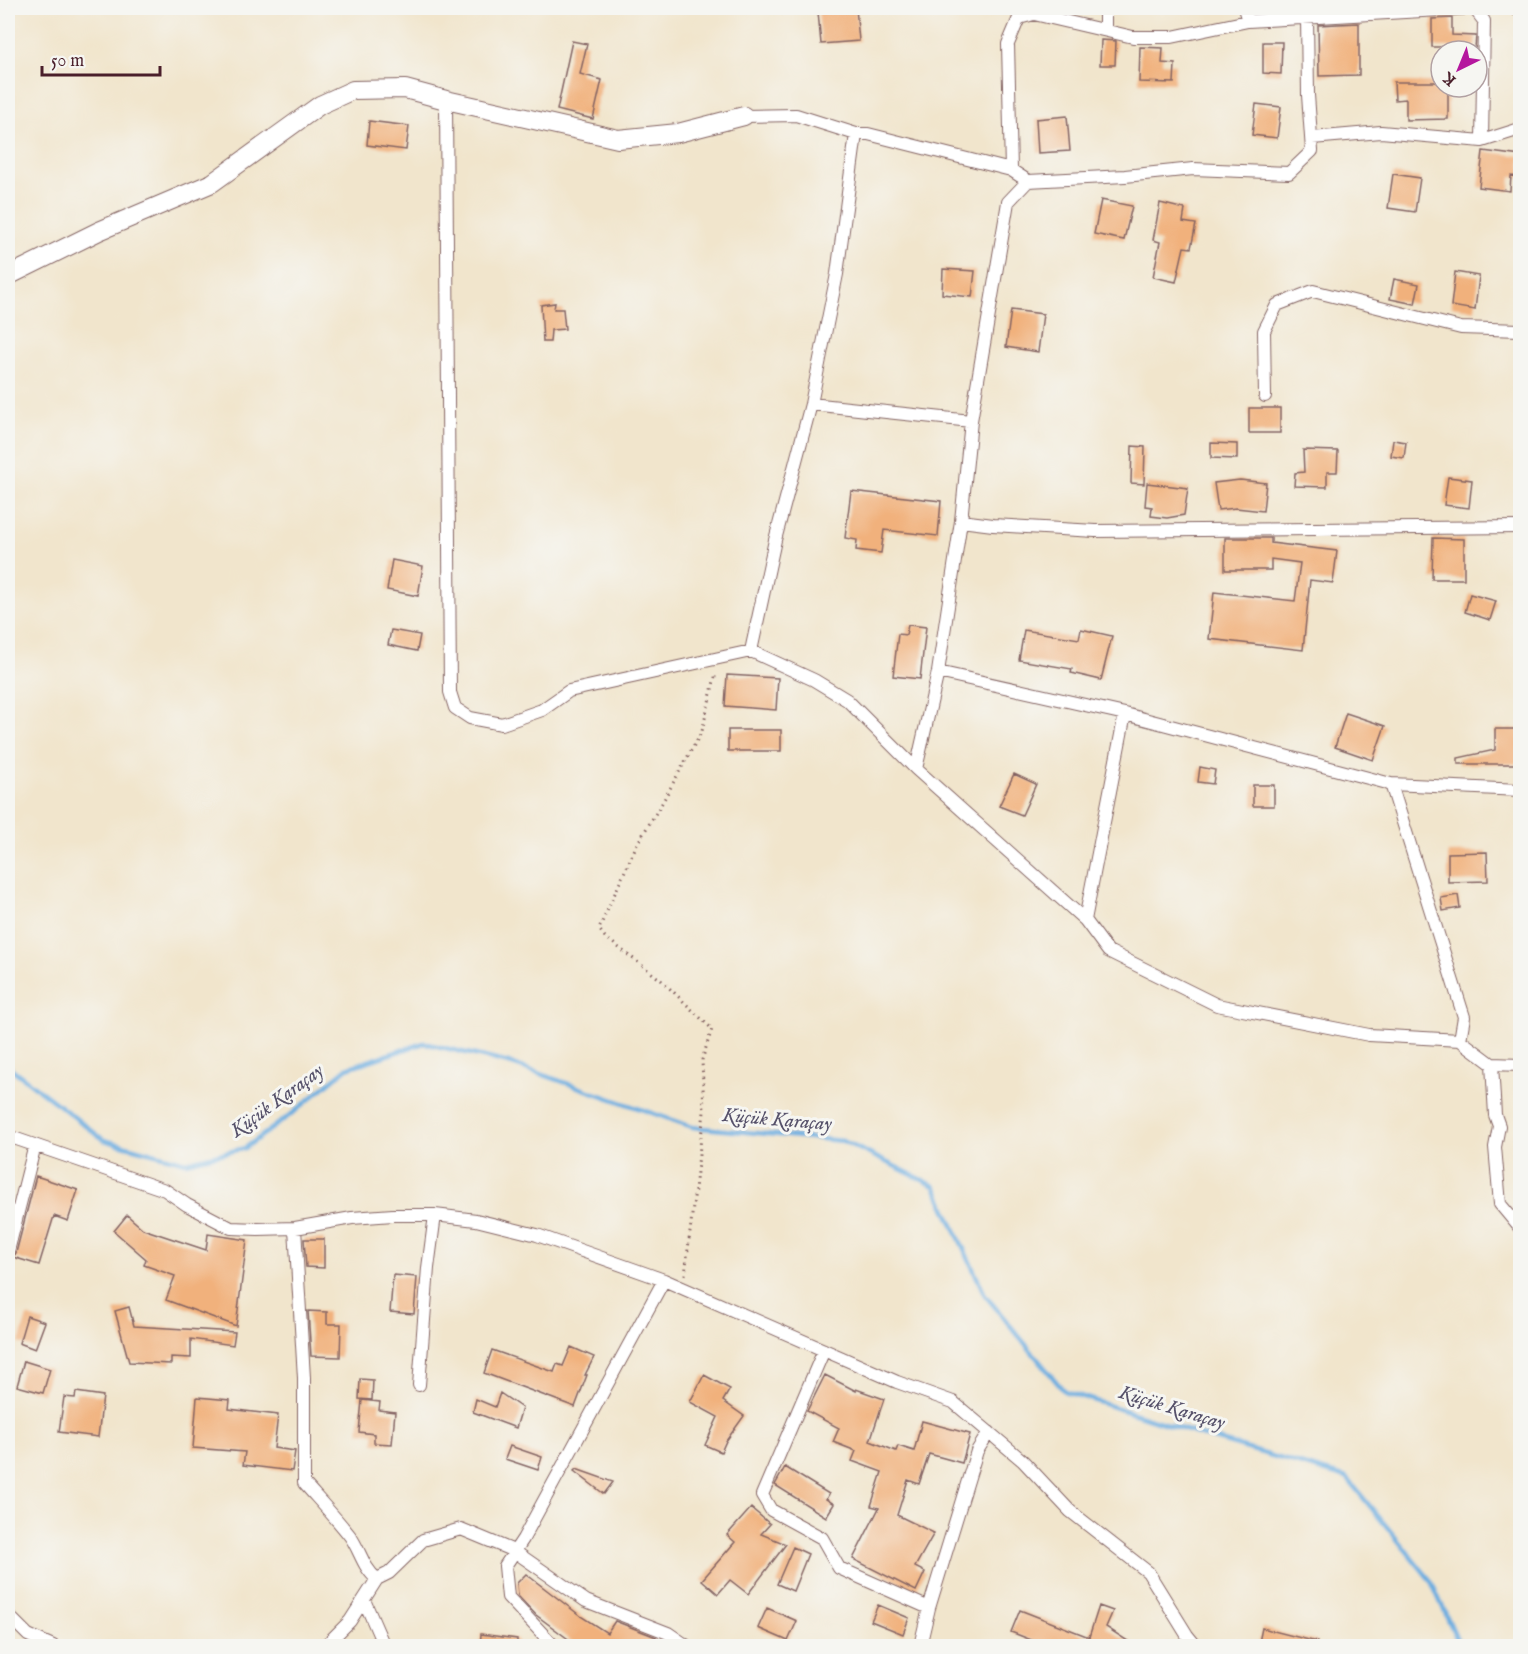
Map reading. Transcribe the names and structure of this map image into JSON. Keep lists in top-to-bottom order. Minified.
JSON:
{"water":["Küçük Karaçay"],"scale_bar":"50 m","north":"bottom left"}
